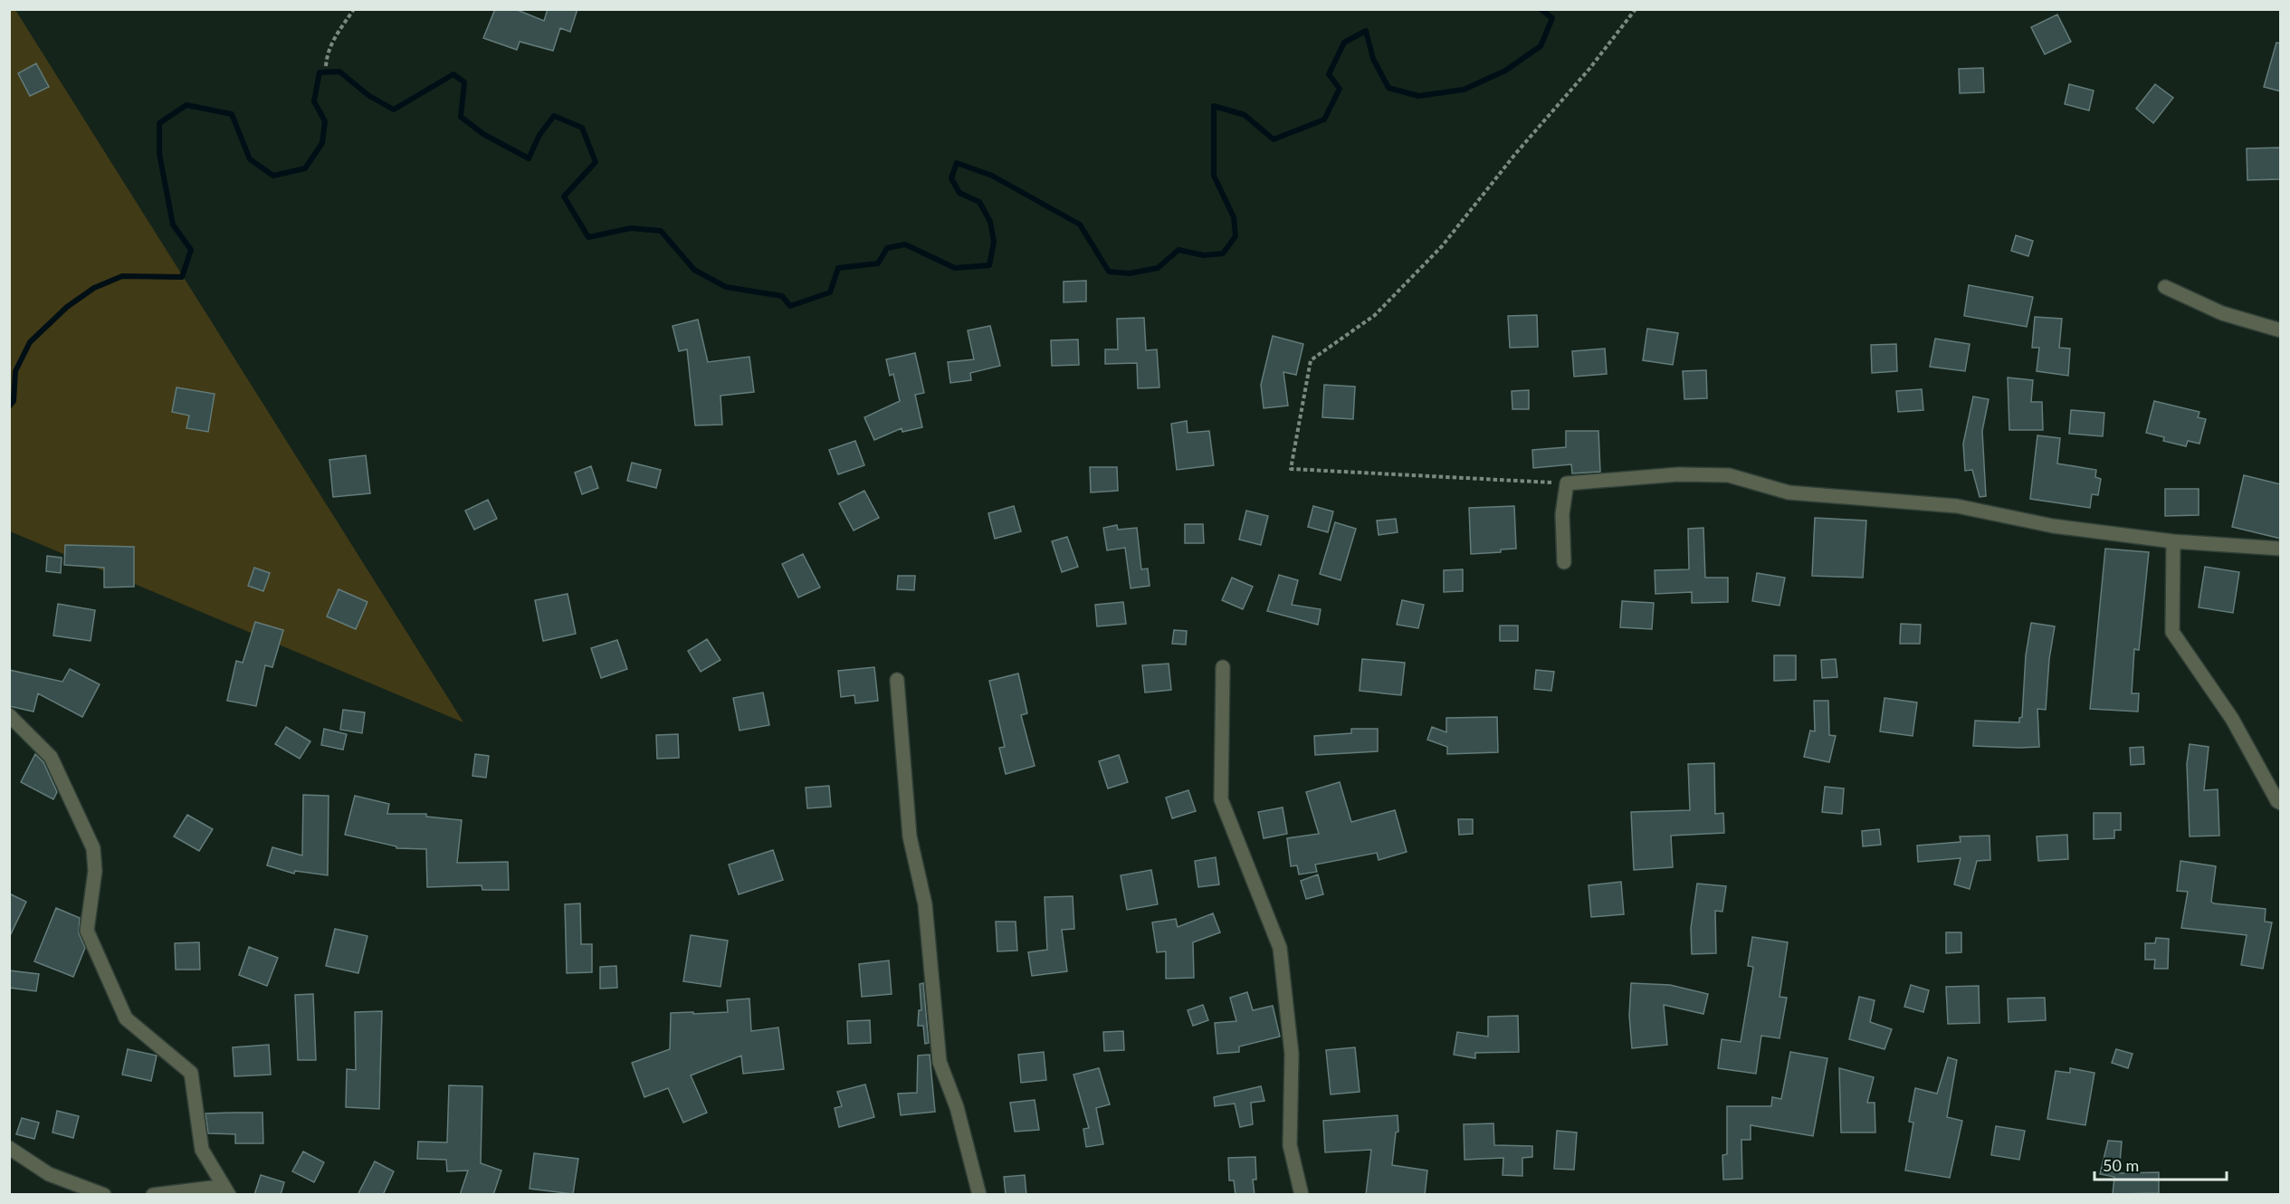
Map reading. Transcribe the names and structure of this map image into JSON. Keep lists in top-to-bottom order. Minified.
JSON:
{"scale_bar":"50 m"}
